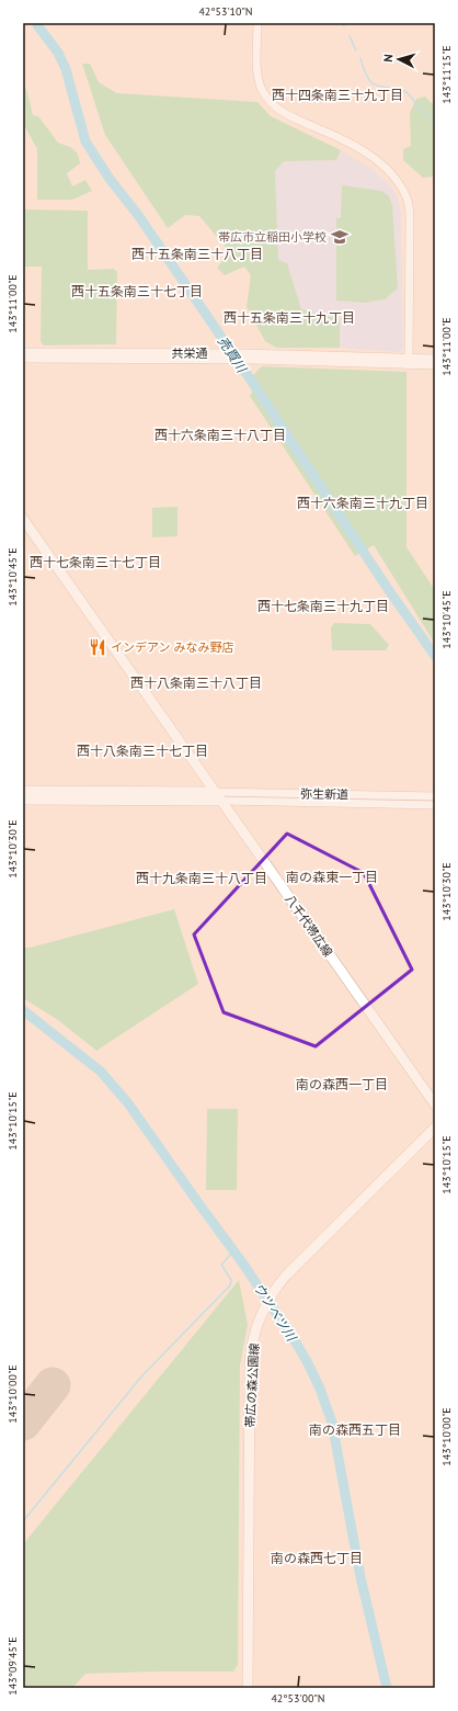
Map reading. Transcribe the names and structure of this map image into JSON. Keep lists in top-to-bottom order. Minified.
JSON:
{"streets":{"main road":["八千代帯広線","帯広の森公園線"],"street":["共栄通","弥生新道"]},"crossings":[["弥生新道","八千代帯広線"]],"districts":["西十四条南三十九丁目","西十五条南三十八丁目","西十五条南三十七丁目","西十五条南三十九丁目","西十六条南三十八丁目","西十六条南三十九丁目","西十七条南三十七丁目","西十七条南三十九丁目","西十八条南三十八丁目","西十八条南三十七丁目","南の森東一丁目","西十九条南三十八丁目","南の森西一丁目","南の森西五丁目","南の森西七丁目"],"water":["売買川","ウツベツ川"],"places":{"school or university":["帯広市立稲田小学校"],"restaurant":["インデアン みなみ野店"]},"north":"left","coordinates":["42°53'10\"N","143°11'15\"E","143°11'00\"E","143°10'45\"E","143°10'30\"E","143°10'15\"E","143°10'00\"E","143°09'45\"E","42°53'00\"N"]}
